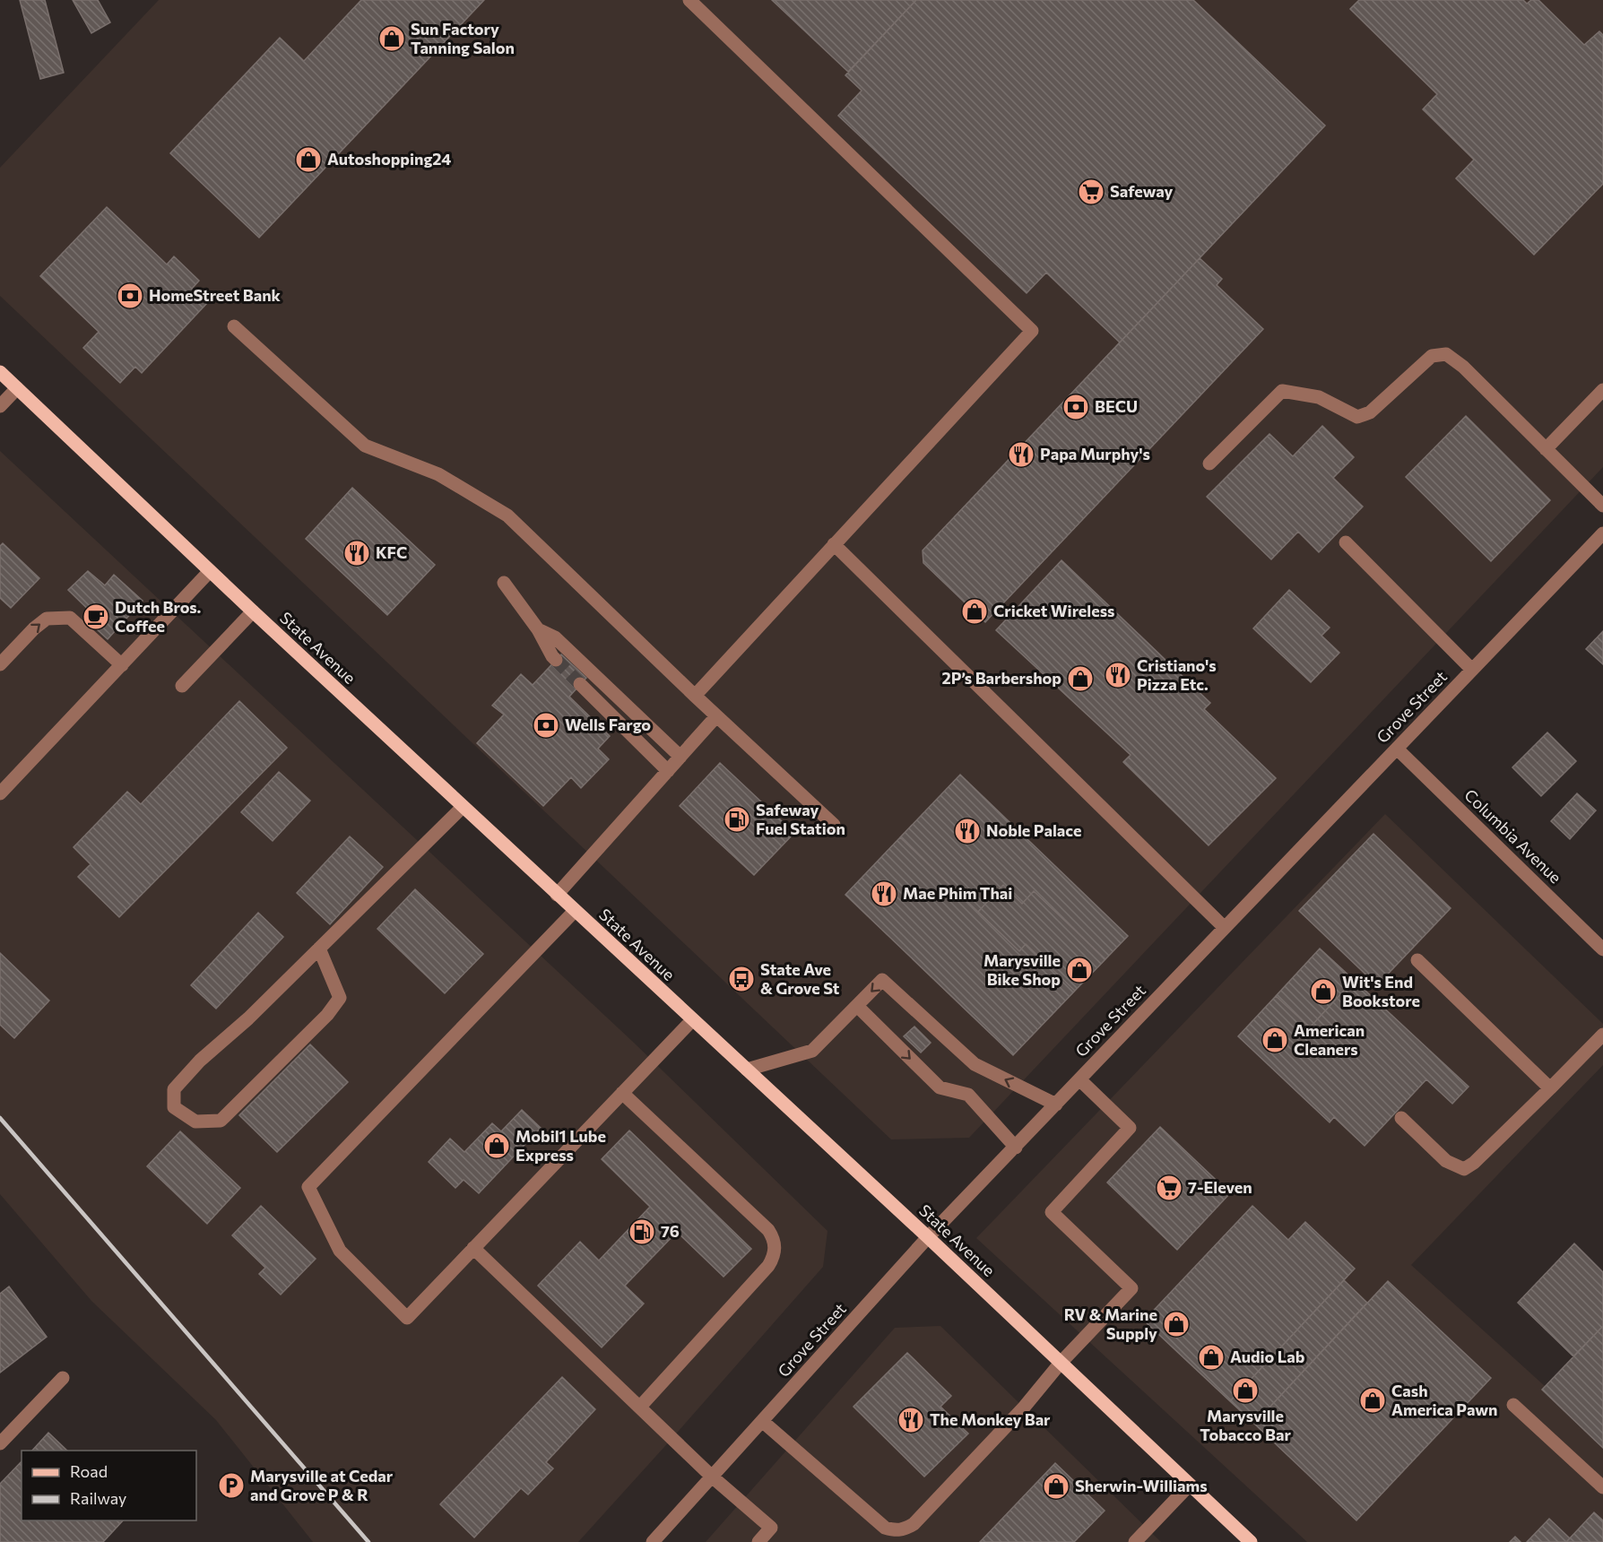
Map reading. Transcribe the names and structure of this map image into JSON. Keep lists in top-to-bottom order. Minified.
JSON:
{"streets":{"main road":["State Avenue"],"street":["Grove Street","Columbia Avenue"]},"crossings":[["State Avenue","Grove Street"],["Grove Street","Columbia Avenue"]],"places":{"shop":["Sun Factory Tanning Salon","Autoshopping24","Cricket Wireless","2P’s Barbershop","Marysville Bike Shop","Wit's End Bookstore","American Cleaners","Mobil1 Lube Express","RV & Marine Supply","Audio Lab","Marysville Tobacco Bar","Cash America Pawn","Sherwin-Williams"],"supermarket":["Safeway","7-Eleven"],"bank":["HomeStreet Bank","BECU","Wells Fargo"],"restaurant":["Papa Murphy's","KFC","Cristiano's Pizza Etc.","Noble Palace","Mae Phim Thai","The Monkey Bar"],"cafe":["Dutch Bros. Coffee"],"fuel station":["Safeway Fuel Station","76"],"bus stop":["State Ave & Grove St"],"parking":["Marysville at Cedar and Grove P & R"]},"legend":["Road","Railway"]}
